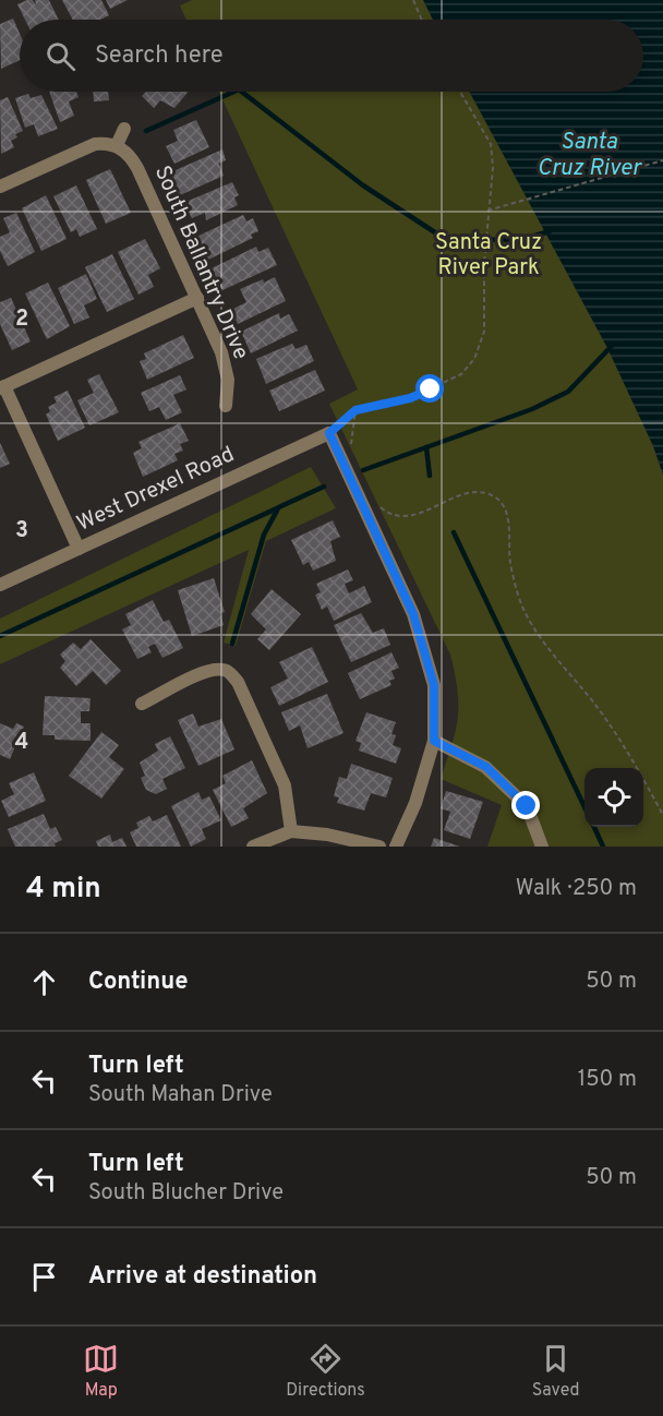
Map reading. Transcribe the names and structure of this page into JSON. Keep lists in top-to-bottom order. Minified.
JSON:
{"streets":{"street":["South Ballantry Drive","West Drexel Road"]},"water":["Santa Cruz River"],"parks":["Santa Cruz River Park"],"page":{"search":"Search here","heading":["4 min","Walk · 250 m"],"list":[["Continue","50 m"],["Turn left","South Mahan Drive","150 m"],["Turn left","South Blucher Drive","50 m"],"Arrive at destination"],"nav":["Map","Directions","Saved"]},"grid":{"rows":["2","3","4"]}}
